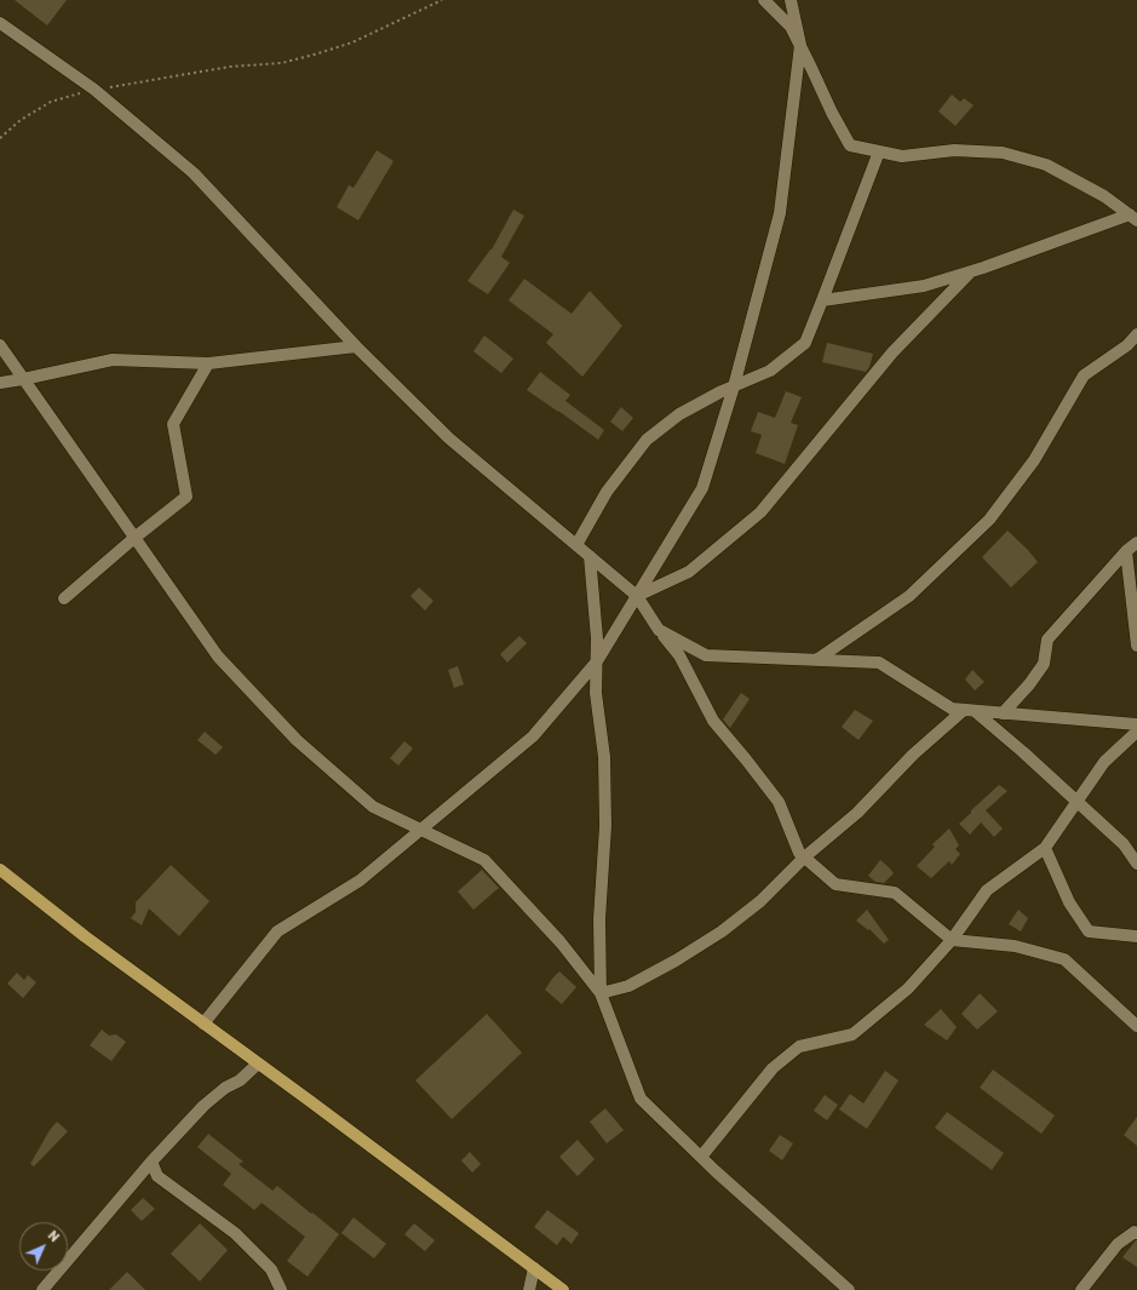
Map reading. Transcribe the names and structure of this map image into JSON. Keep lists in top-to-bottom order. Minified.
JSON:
{"north":"top right"}
